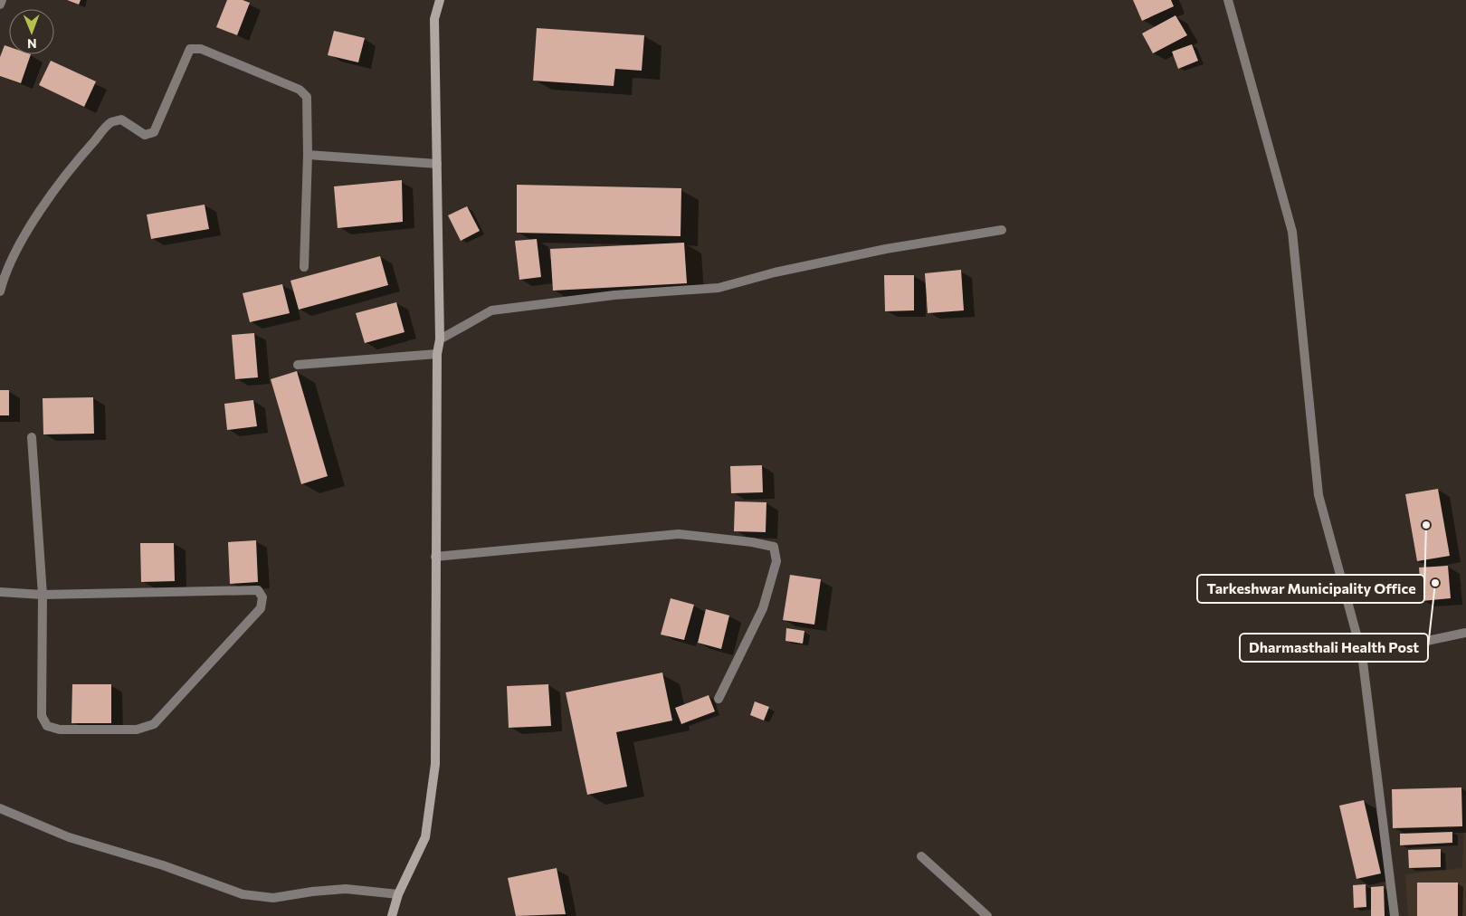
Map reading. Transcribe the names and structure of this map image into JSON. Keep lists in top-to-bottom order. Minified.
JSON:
{"places":["Tarkeshwar Municipality Office","Dharmasthali Health Post"],"north":"bottom"}
